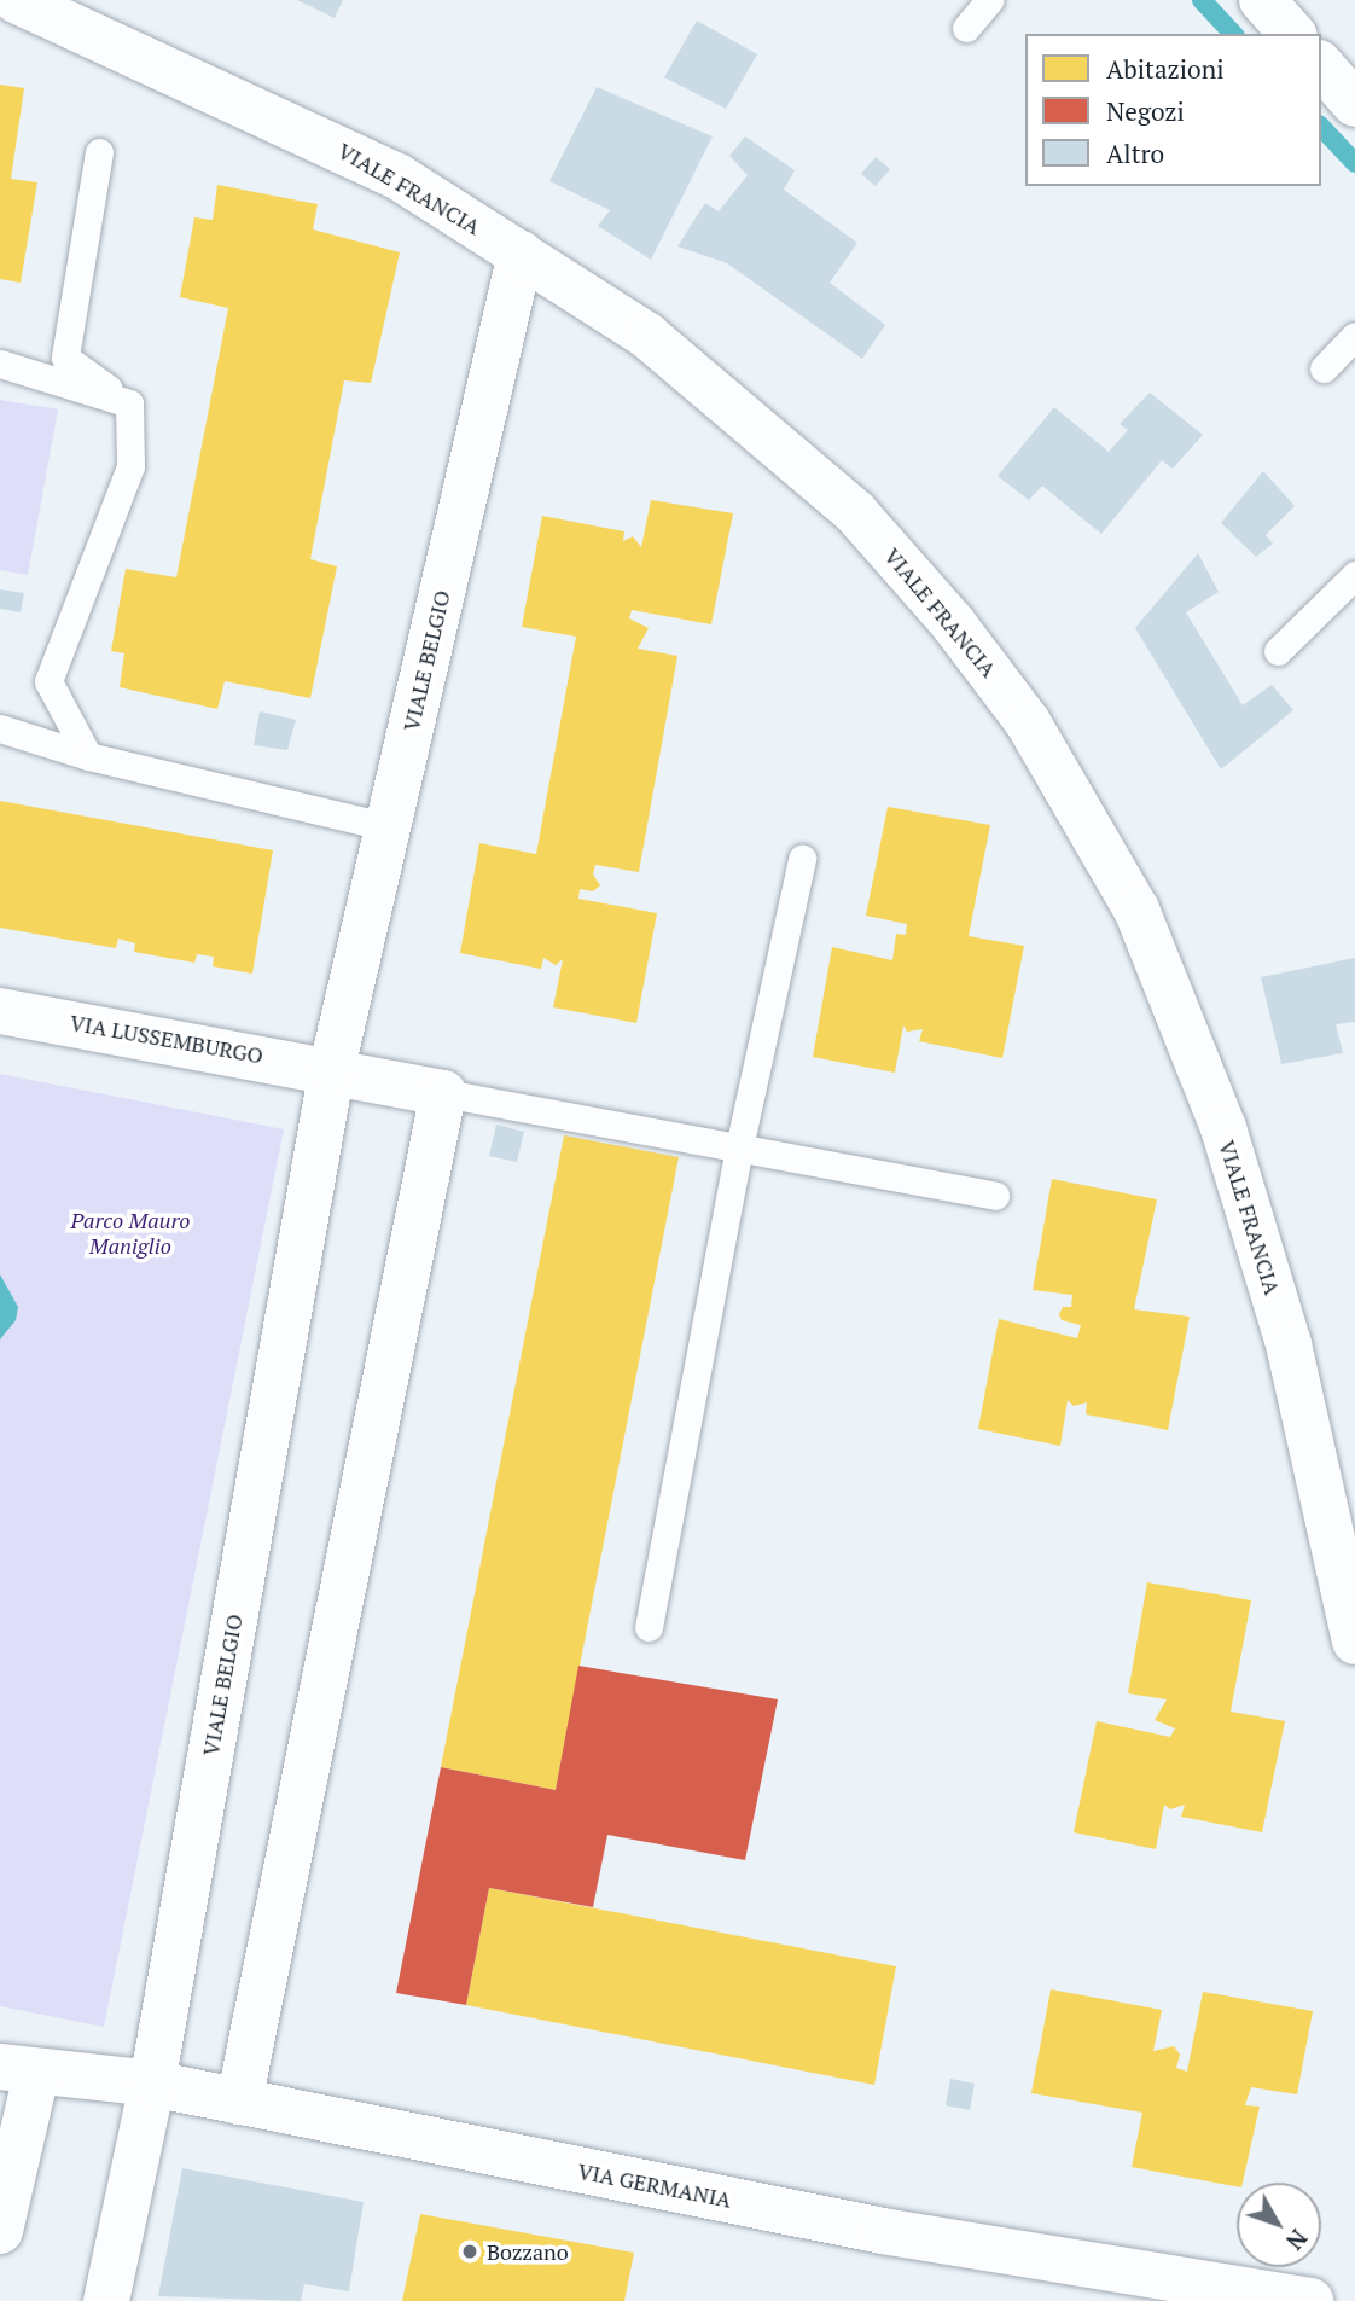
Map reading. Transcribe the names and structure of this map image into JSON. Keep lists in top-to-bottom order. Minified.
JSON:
{"streets":{"street":["VIALE FRANCIA","VIALE BELGIO","VIA LUSSEMBURGO","VIA GERMANIA"]},"crossings":[["VIALE FRANCIA","VIALE BELGIO"],["VIALE BELGIO","VIA LUSSEMBURGO"],["VIALE BELGIO","VIA GERMANIA"]],"parks":["Parco Mauro Maniglio"],"places":["Bozzano"],"legend":["Abitazioni","Negozi","Altro"],"north":"bottom right"}
